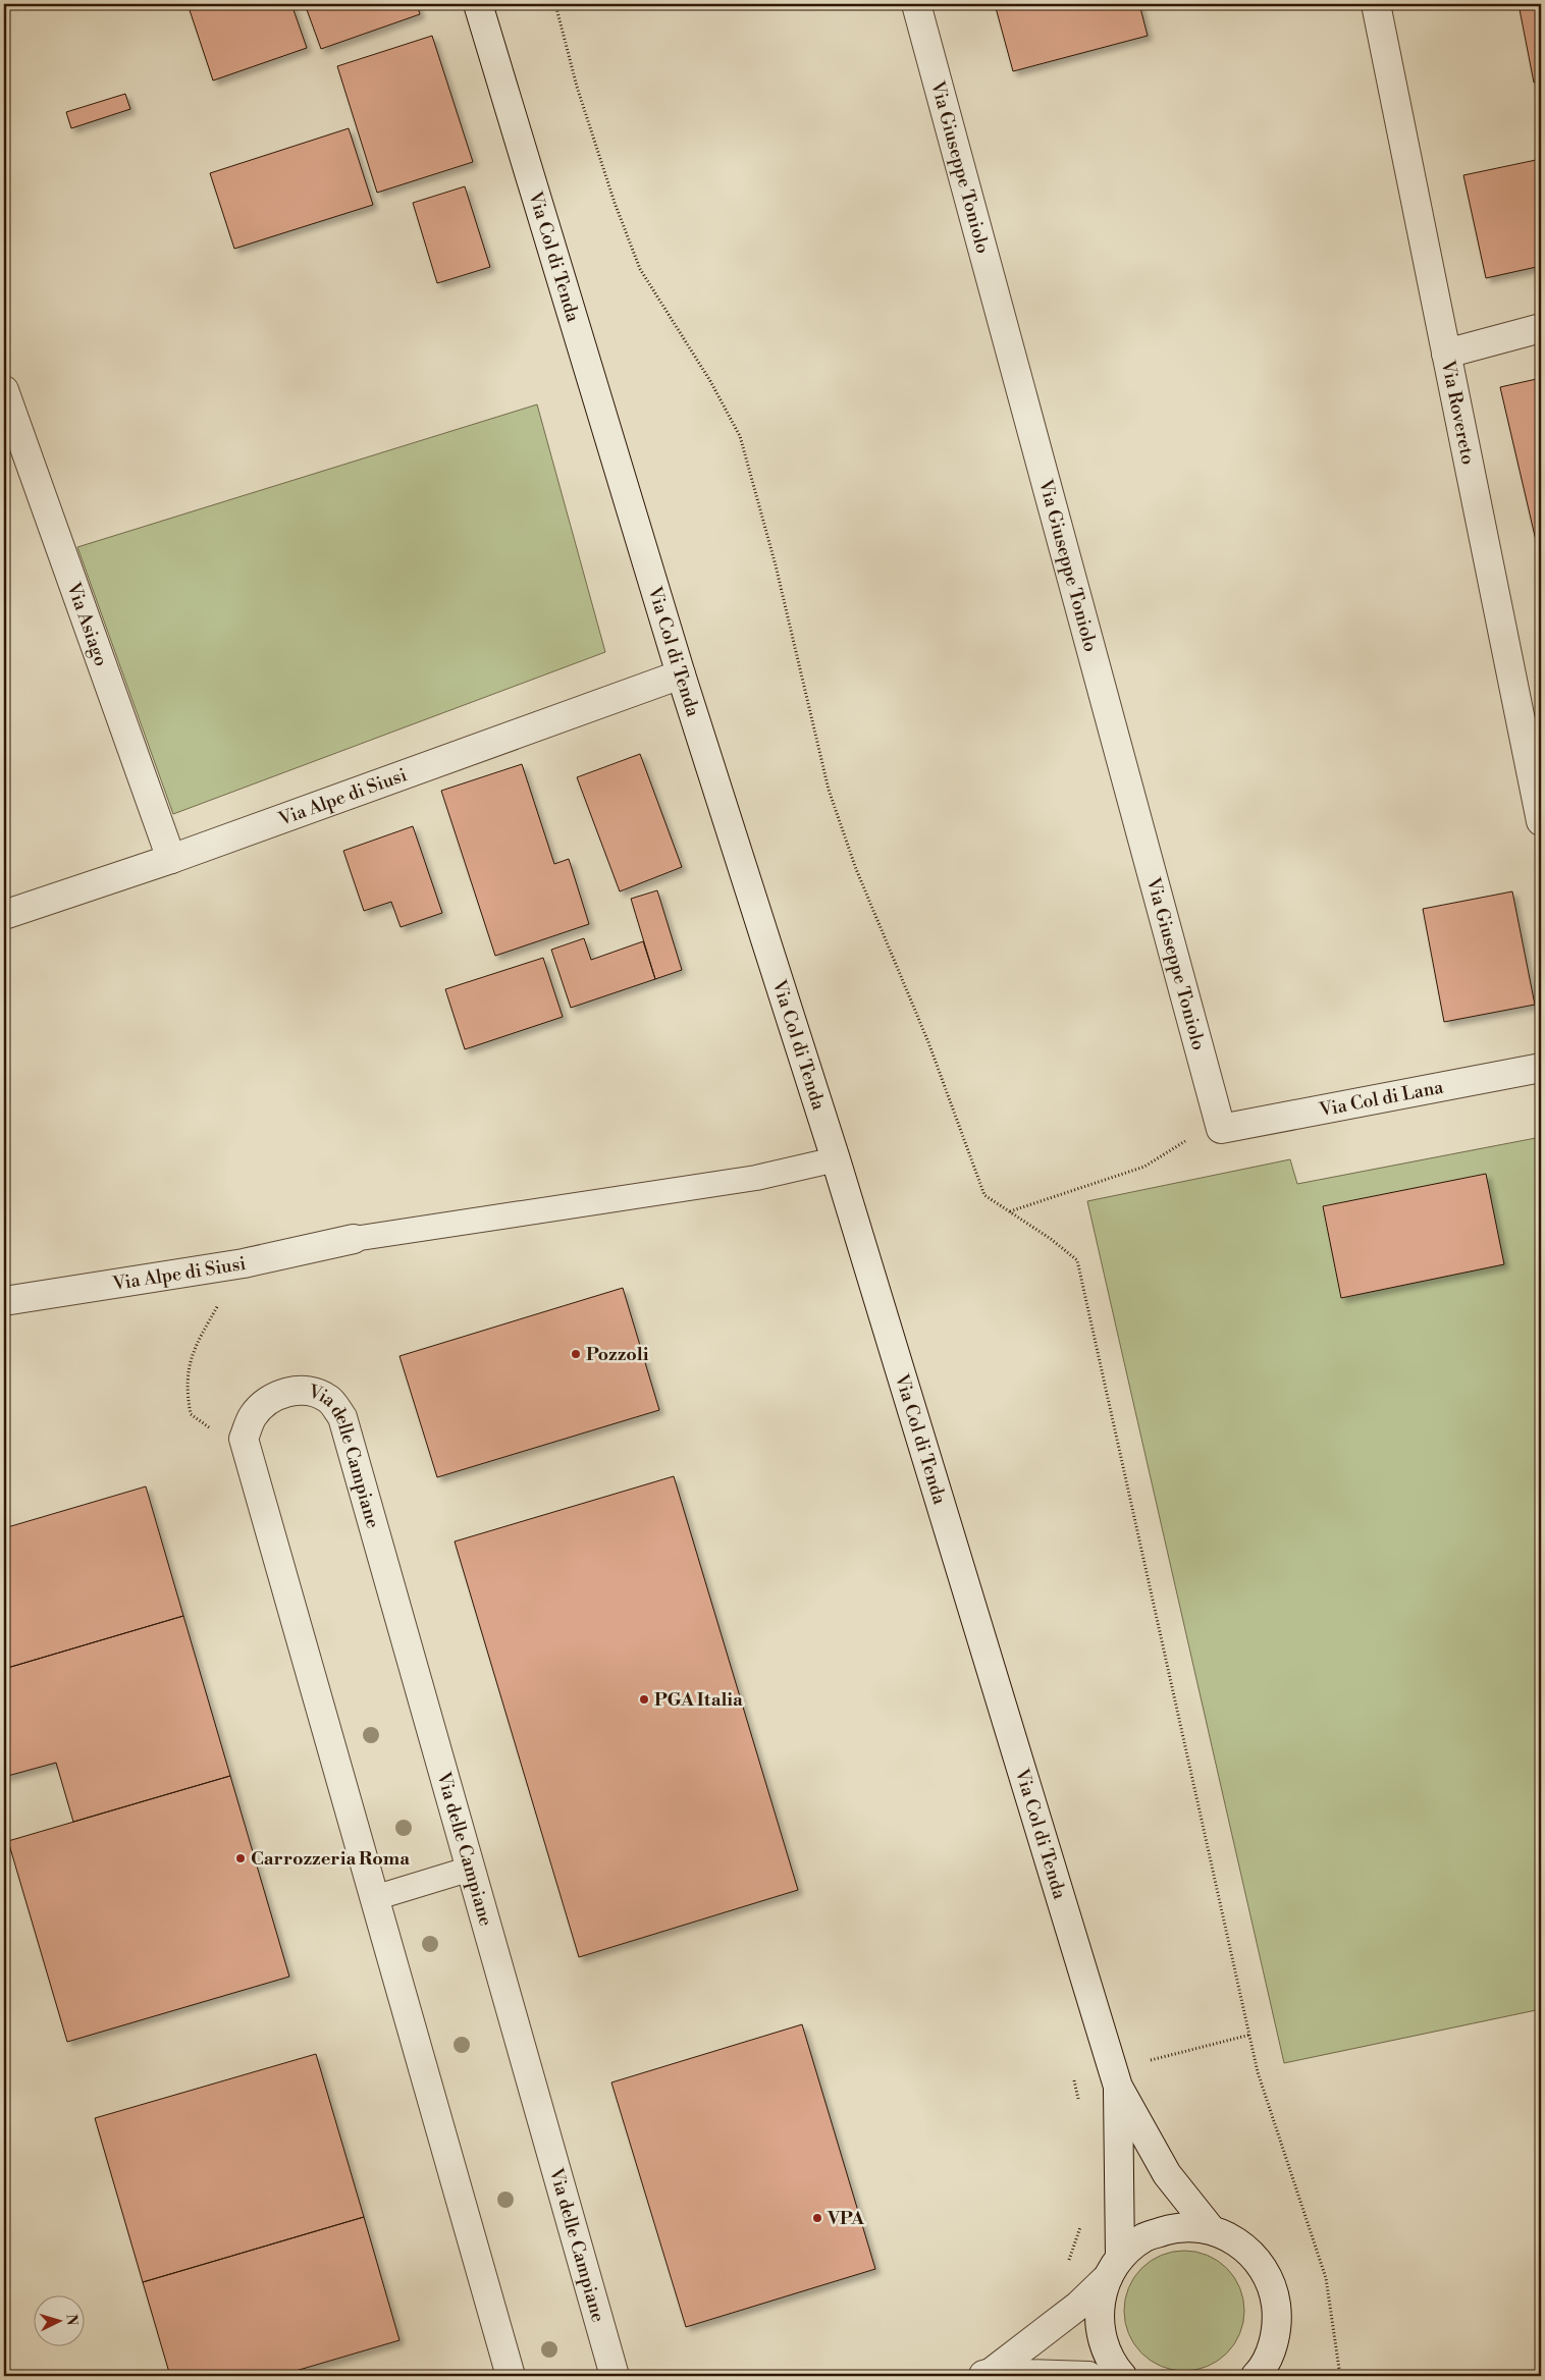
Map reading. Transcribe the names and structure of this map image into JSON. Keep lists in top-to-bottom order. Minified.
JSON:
{"streets":{"street":["Via Giuseppe Toniolo","Via Col di Tenda","Via Rovereto","Via Asiago","Via Alpe di Siusi","Via Col di Lana","Via delle Campiane"]},"crossings":[["Via Giuseppe Toniolo","Via Col di Lana"],["Via Col di Tenda","Via Alpe di Siusi"],["Via Asiago","Via Alpe di Siusi"]],"places":["Pozzoli","PGA Italia","Carrozzeria Roma","VPA"],"north":"right"}
